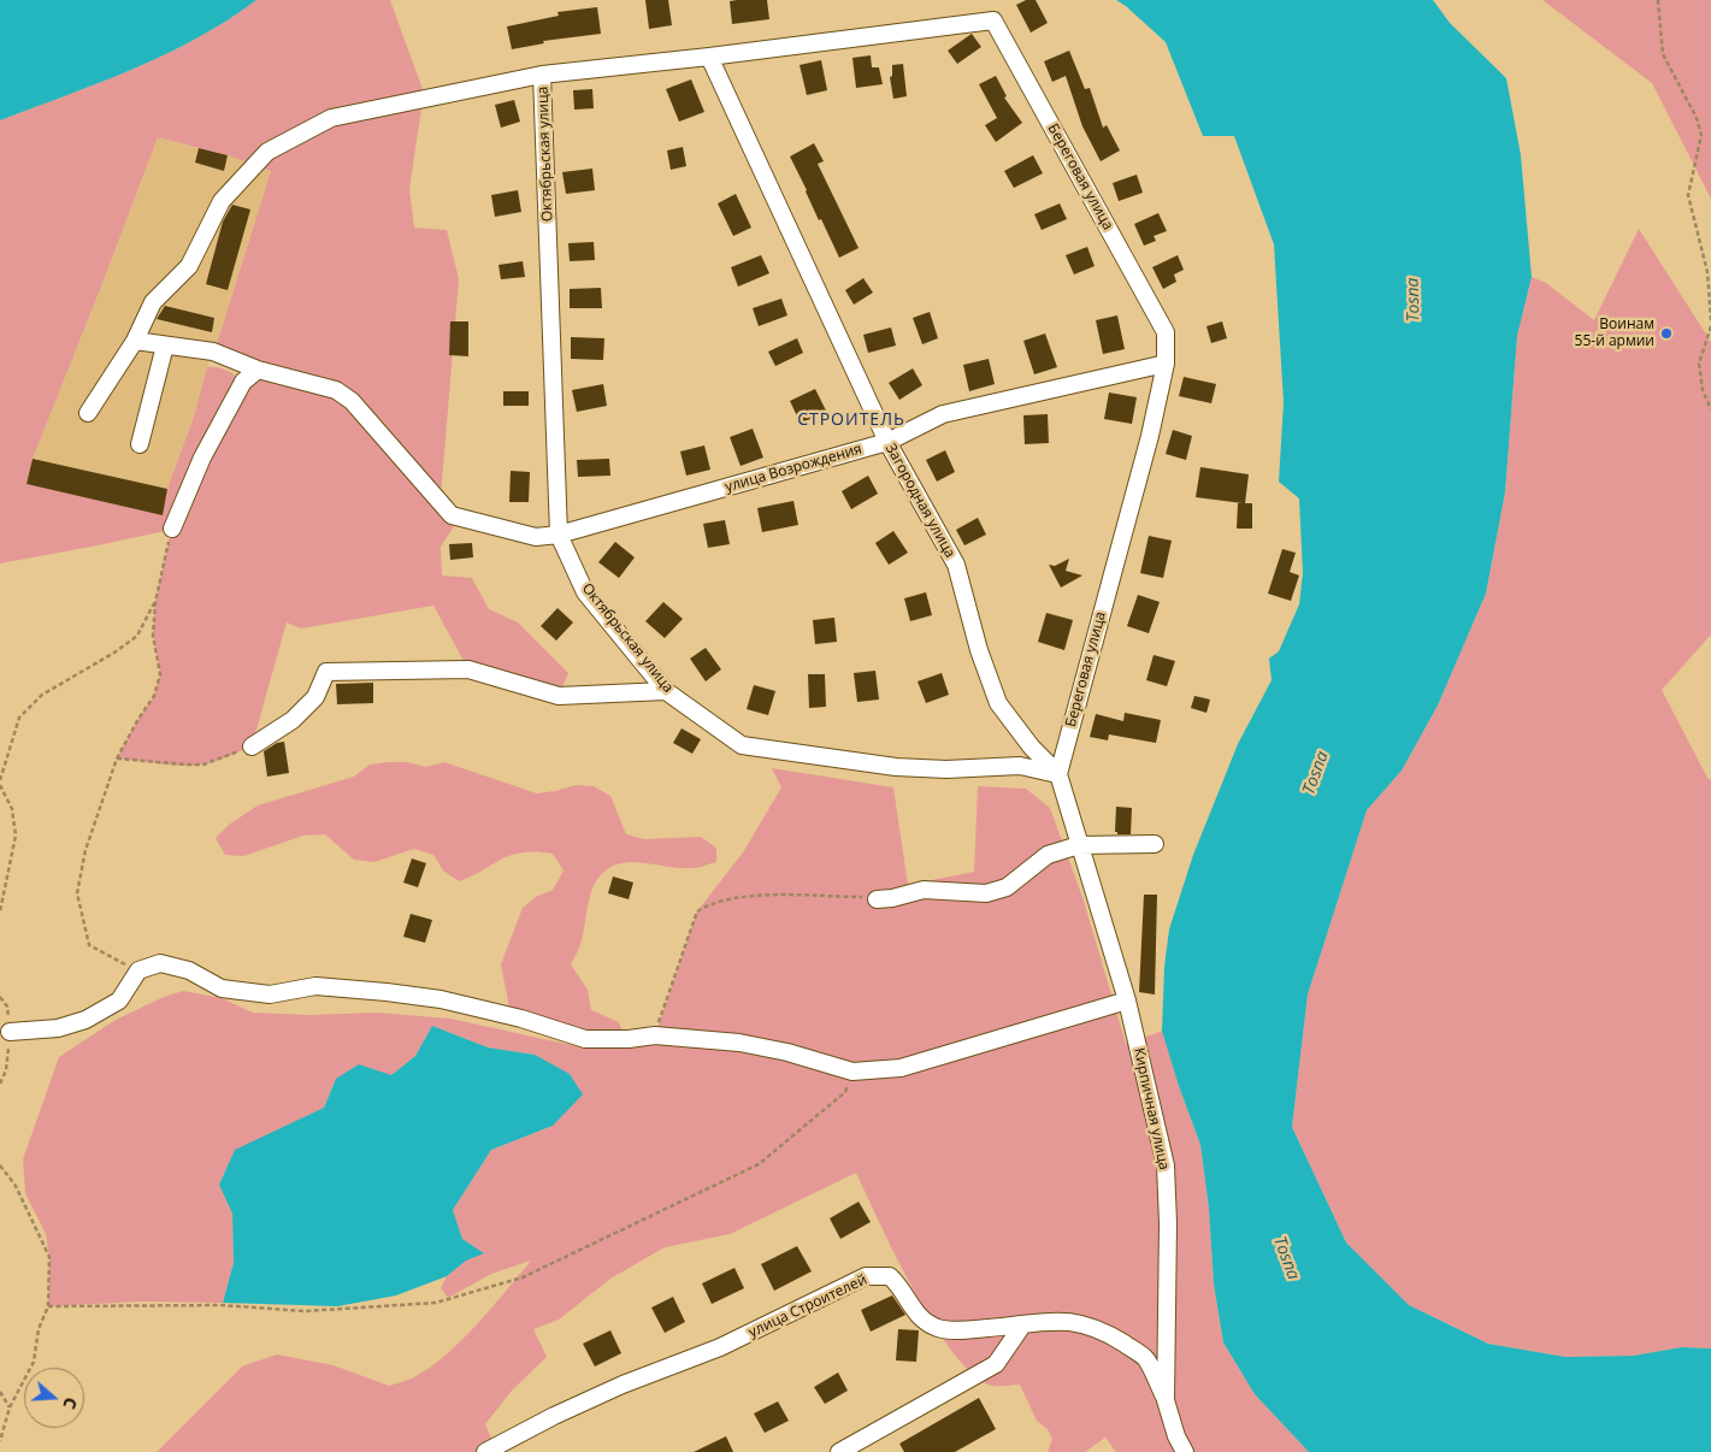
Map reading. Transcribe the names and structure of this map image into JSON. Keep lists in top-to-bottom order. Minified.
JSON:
{"streets":{"street":["Октябрьская улица","Береговая улица","улица Возрождения","Загородная улица","Кирпичная улица","улица Строителей"]},"crossings":[["Октябрьская улица","Береговая улица"],["Октябрьская улица","улица Возрождения"],["Октябрьская улица","Загородная улица"],["Октябрьская улица","Кирпичная улица"],["Береговая улица","улица Возрождения"],["Береговая улица","Загородная улица"],["Береговая улица","Кирпичная улица"],["улица Возрождения","Загородная улица"],["Загородная улица","Кирпичная улица"],["Кирпичная улица","улица Строителей"]],"districts":["СТРОИТЕЛЬ"],"water":["Tosna"],"places":["Воинам 55-й армии"],"north":"right"}
